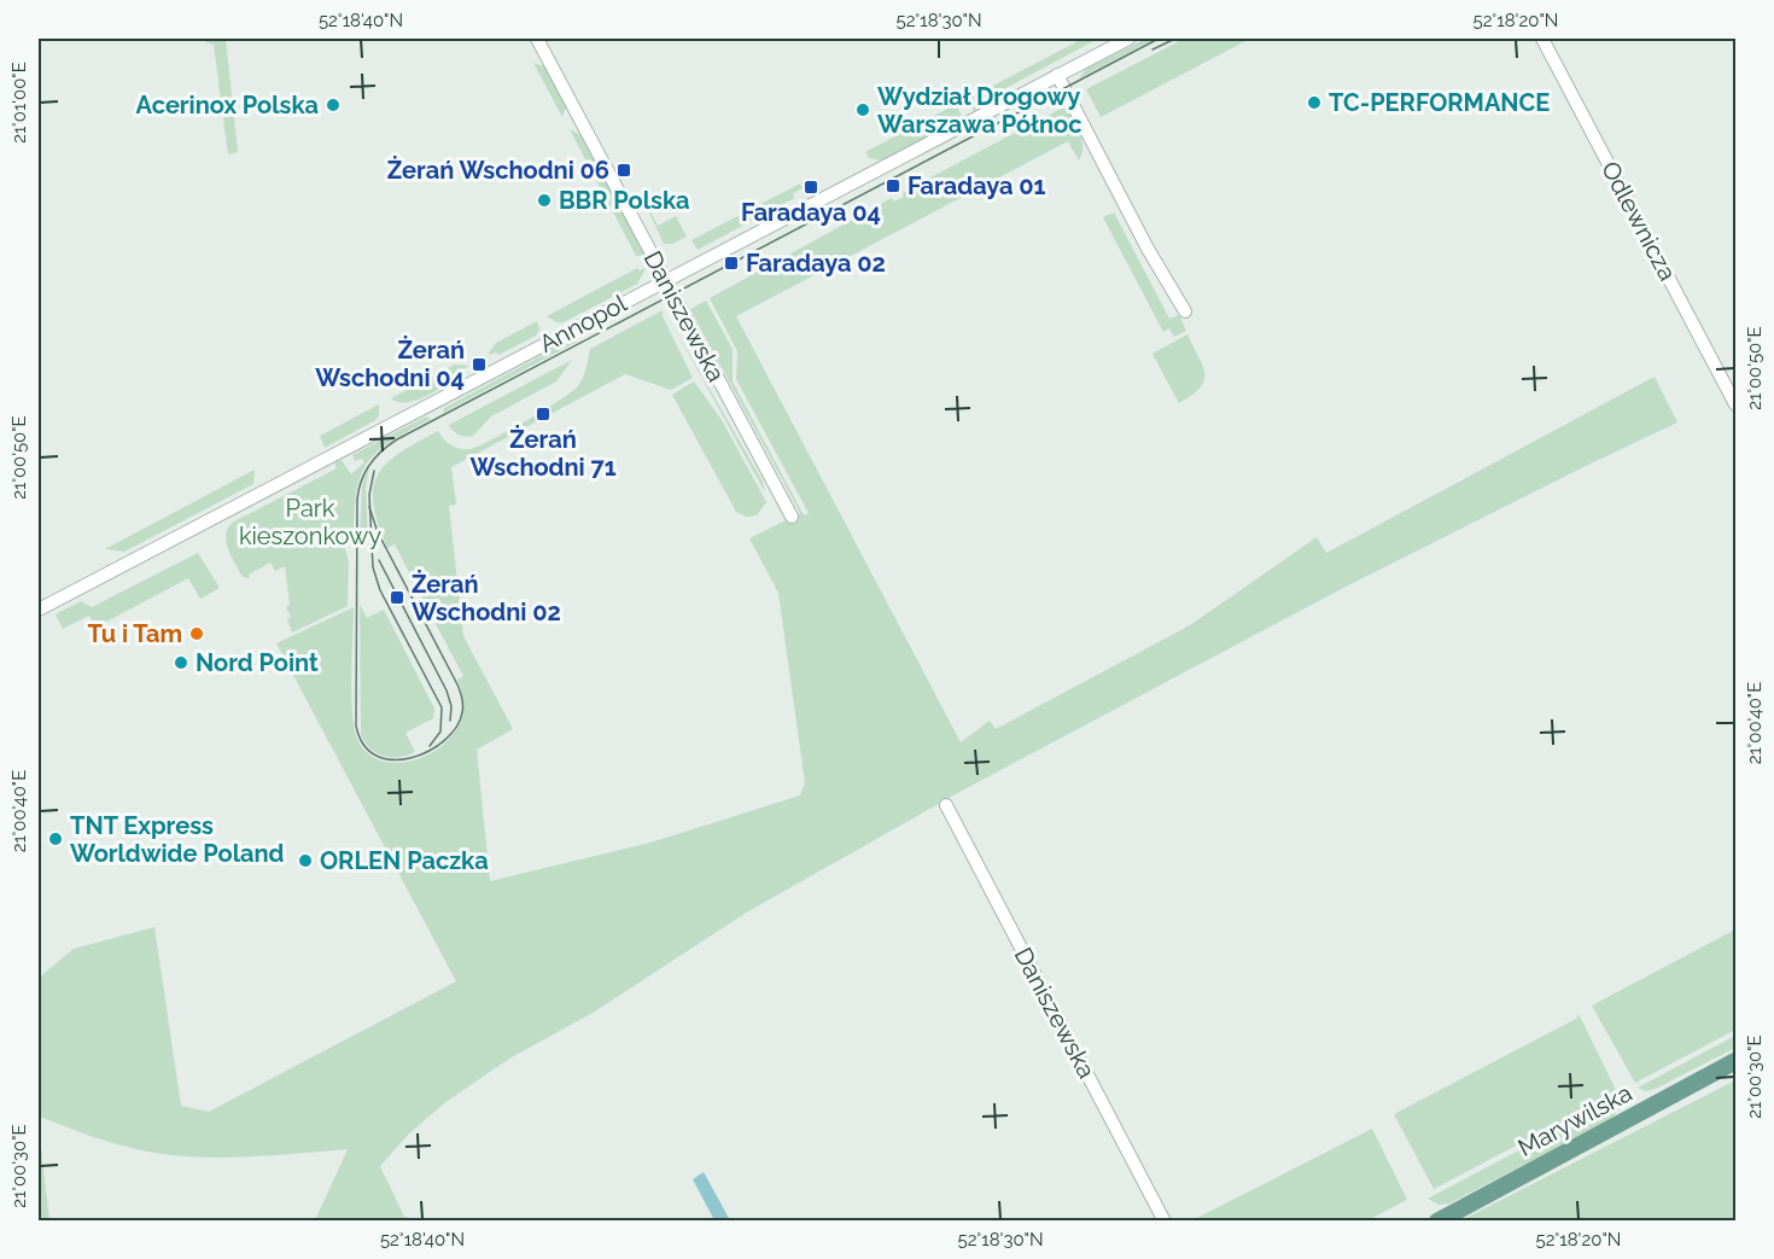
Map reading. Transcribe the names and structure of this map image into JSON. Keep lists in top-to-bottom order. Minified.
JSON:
{"streets":{"main road":["Marywilska"],"street":["Odlewnicza","Daniszewska","Annopol"]},"crossings":[["Daniszewska","Annopol"]],"parks":["Park kieszonkowy"],"places":{"other":["TC-PERFORMANCE","Acerinox Polska","Wydział Drogowy Warszawa Północ","BBR Polska","Tu i Tam","Nord Point","TNT Express Worldwide Poland","ORLEN Paczka"],"transit":["Żerań Wschodni 06","Faradaya 01","Faradaya 04","Faradaya 02","Żerań Wschodni 04","Żerań Wschodni 71","Żerań Wschodni 02"]},"coordinates":["52°18'40\"N","52°18'30\"N","52°18'20\"N","21°01'00\"E","21°00'50\"E","21°00'40\"E","21°00'30\"E"]}
